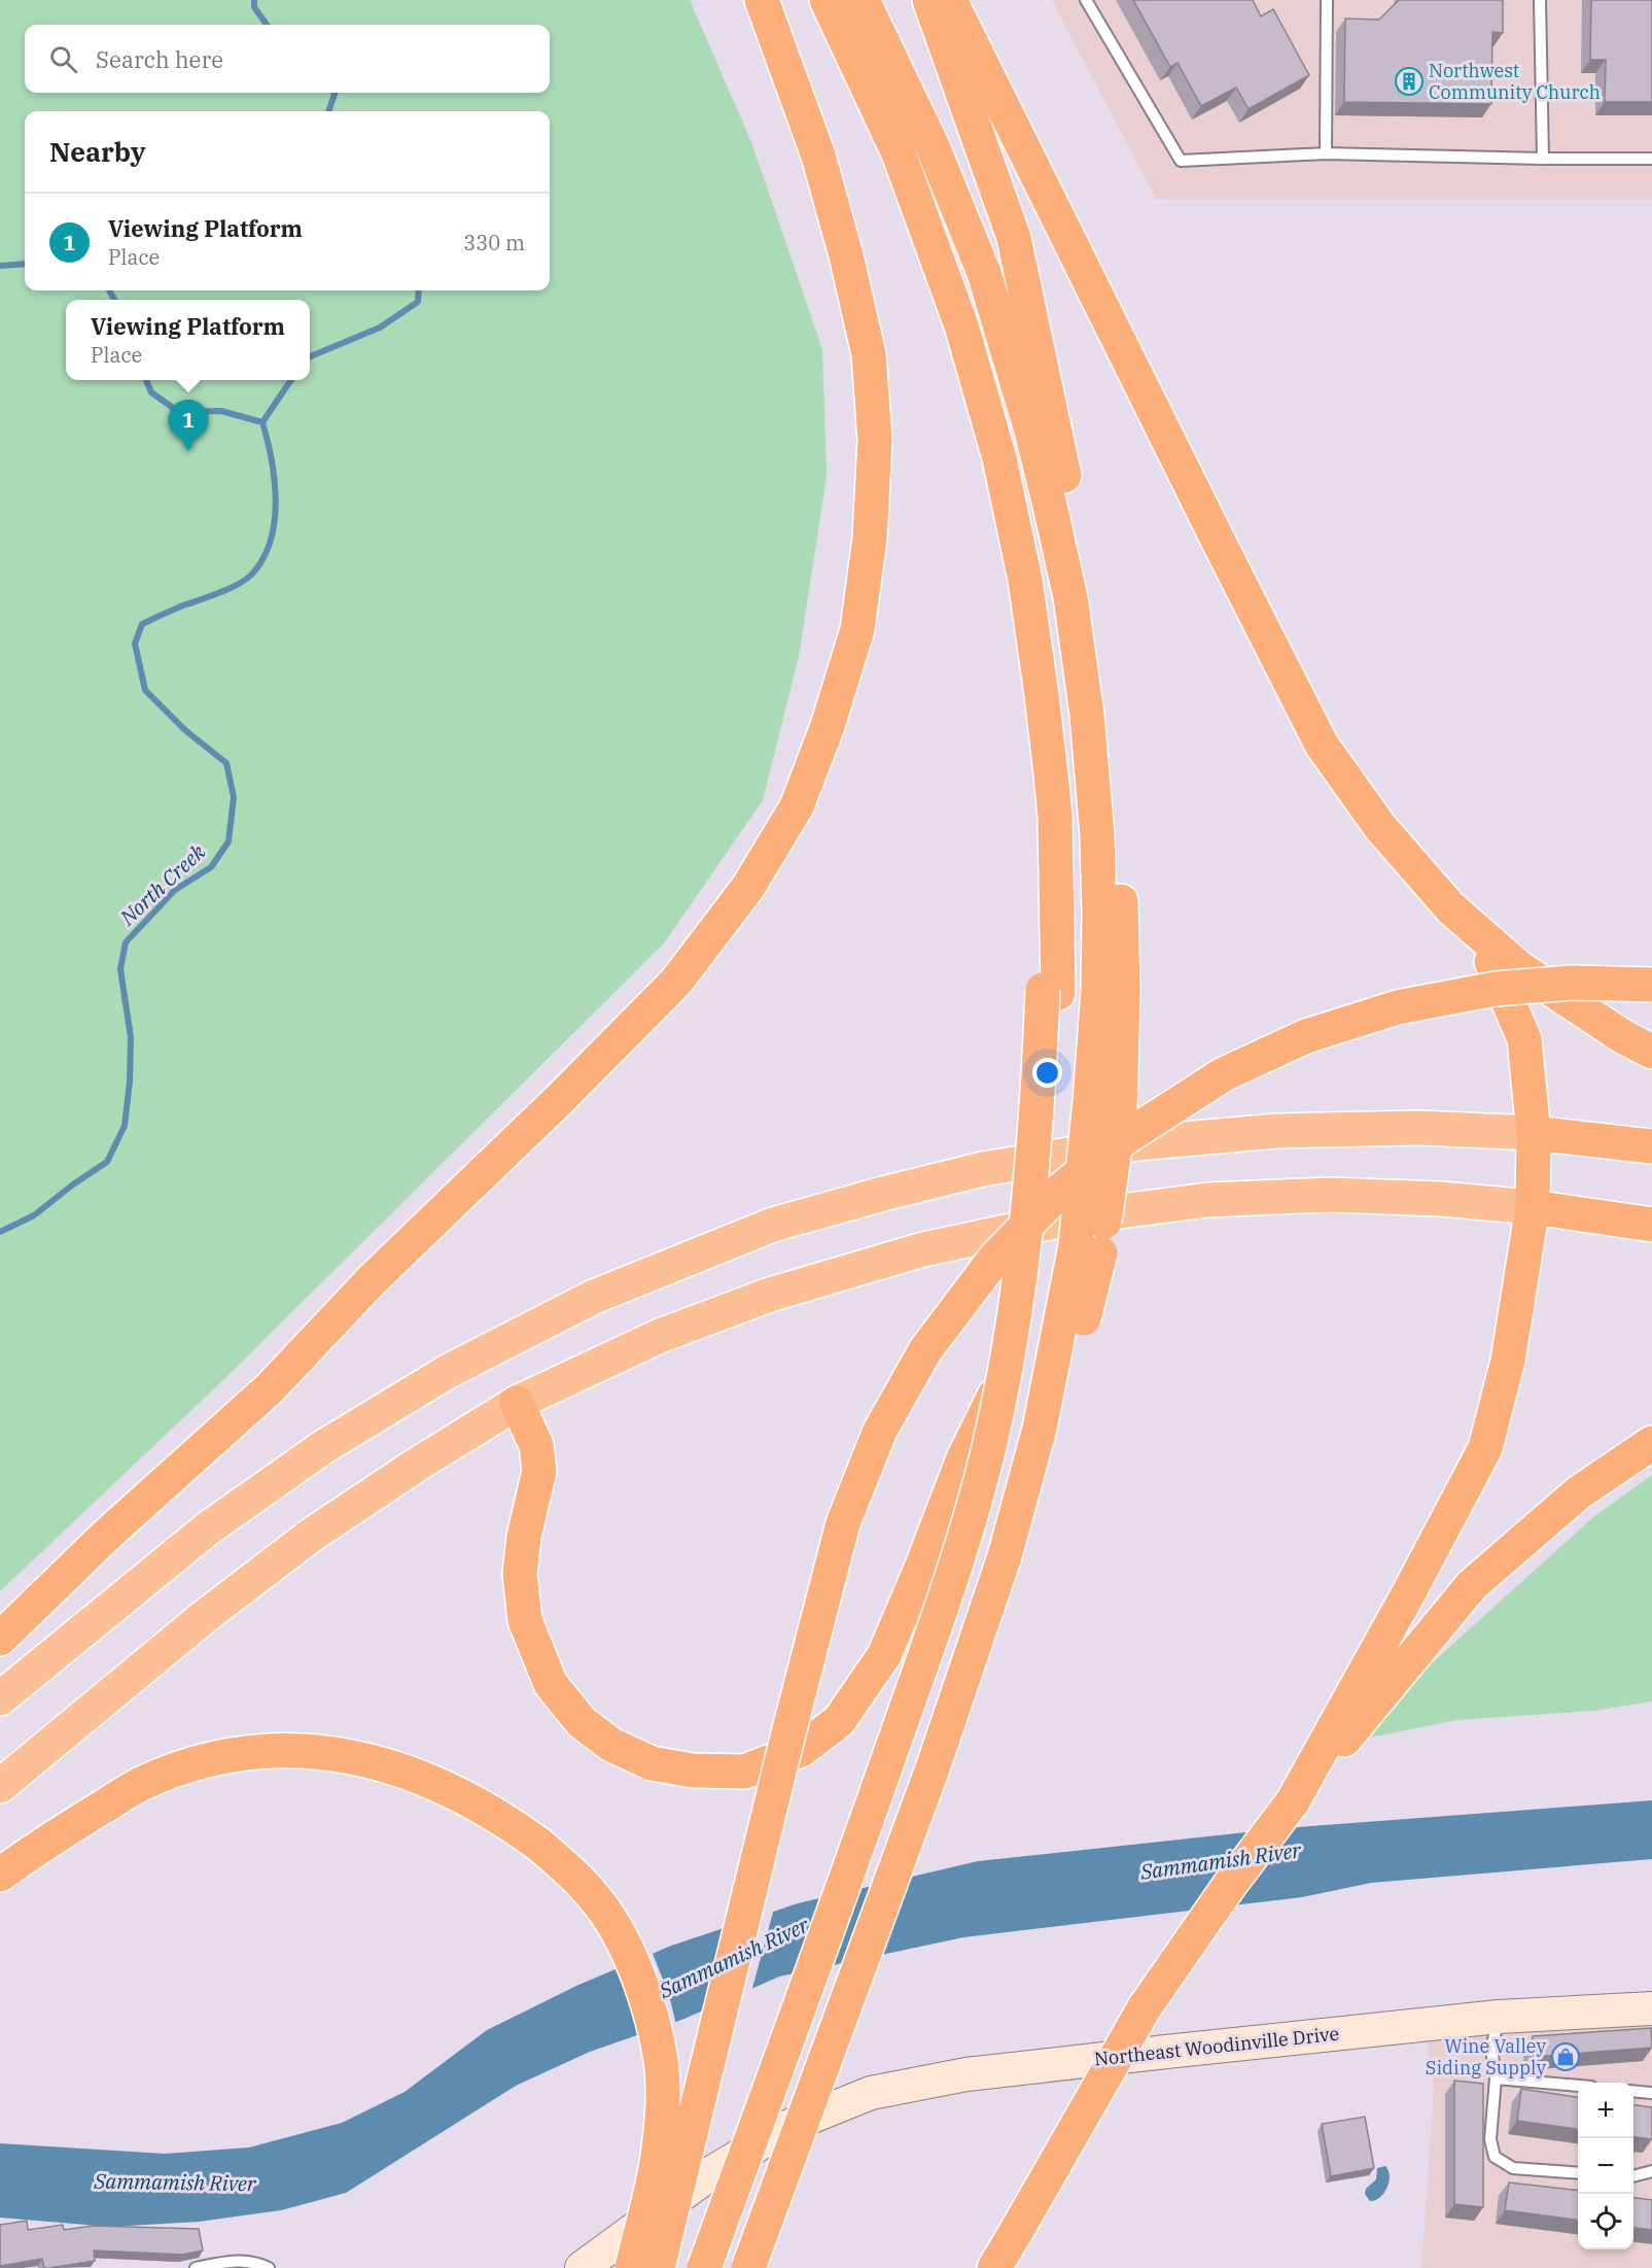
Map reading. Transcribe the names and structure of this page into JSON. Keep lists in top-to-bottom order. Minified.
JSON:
{"streets":{"main road":["Northeast Woodinville Drive"]},"water":["North Creek","Sammamish River"],"places":{"building":["Northwest Community Church"],"shop":["Wine Valley Siding Supply"]},"page":{"search":"Search here","heading":"Nearby","list":[{"mark":"1","name":"Viewing Platform","note":"Place","value":"330 m"}],"popup":["Viewing Platform","Place"],"pins":"1","map_buttons":["+","−"]}}
